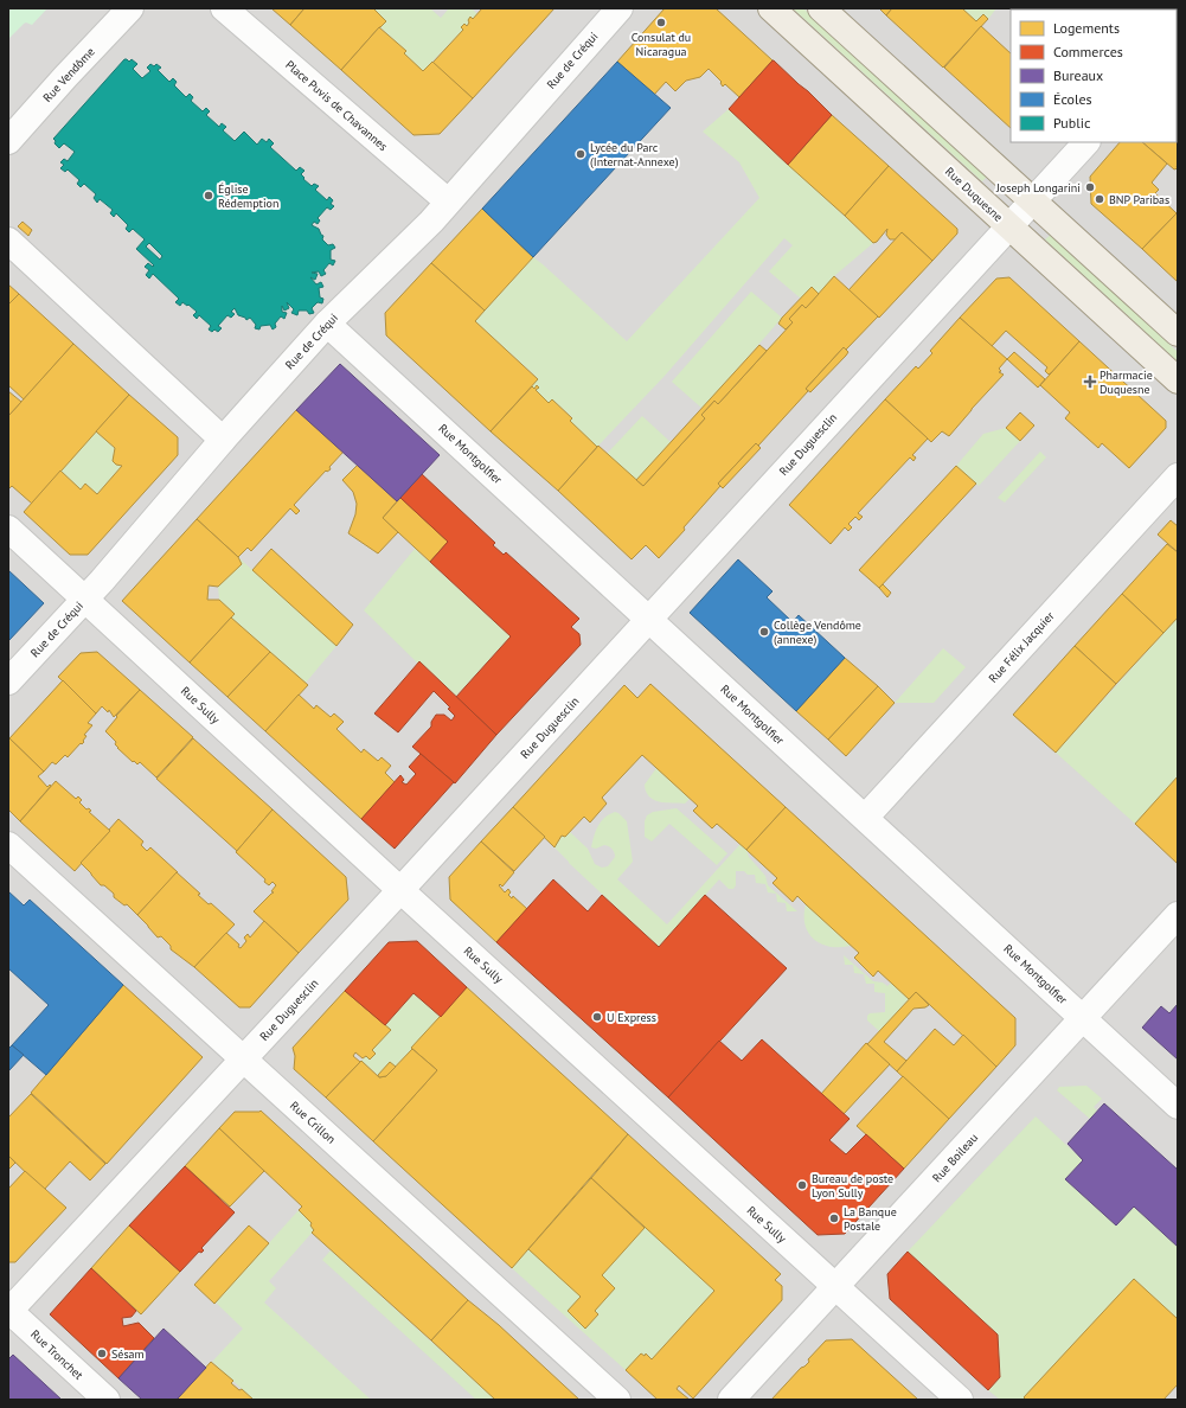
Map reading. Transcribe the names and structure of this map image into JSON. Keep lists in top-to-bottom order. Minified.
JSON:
{"streets":{"main road":["Rue Duquesne"],"street":["Rue de Créqui","Rue Vendôme","Place Puvis de Chavannes","Rue Duguesclin","Rue Montgolfier","Rue Félix Jacquier","Rue Sully","Rue Crillon","Rue Boileau","Rue Tronchet"]},"crossings":[["Rue de Créqui","Place Puvis de Chavannes"],["Rue de Créqui","Rue Montgolfier"],["Rue de Créqui","Rue Sully"],["Rue Duquesne","Rue Duguesclin"],["Rue Duguesclin","Rue Montgolfier"],["Rue Duguesclin","Rue Sully"],["Rue Duguesclin","Rue Crillon"],["Rue Duguesclin","Rue Tronchet"],["Rue Montgolfier","Rue Félix Jacquier"],["Rue Montgolfier","Rue Boileau"],["Rue Sully","Rue Boileau"]],"places":{"other":["Consulat du Nicaragua","Lycée du Parc (Internat-Annexe)","Joseph Longarini","Église Rédemption","BNP Paribas","Collège Vendôme (annexe)","U Express","Bureau de poste Lyon Sully","La Banque Postale","Sésam"],"health":["Pharmacie Duquesne"]},"legend":["Logements","Commerces","Bureaux","Écoles","Public"]}
